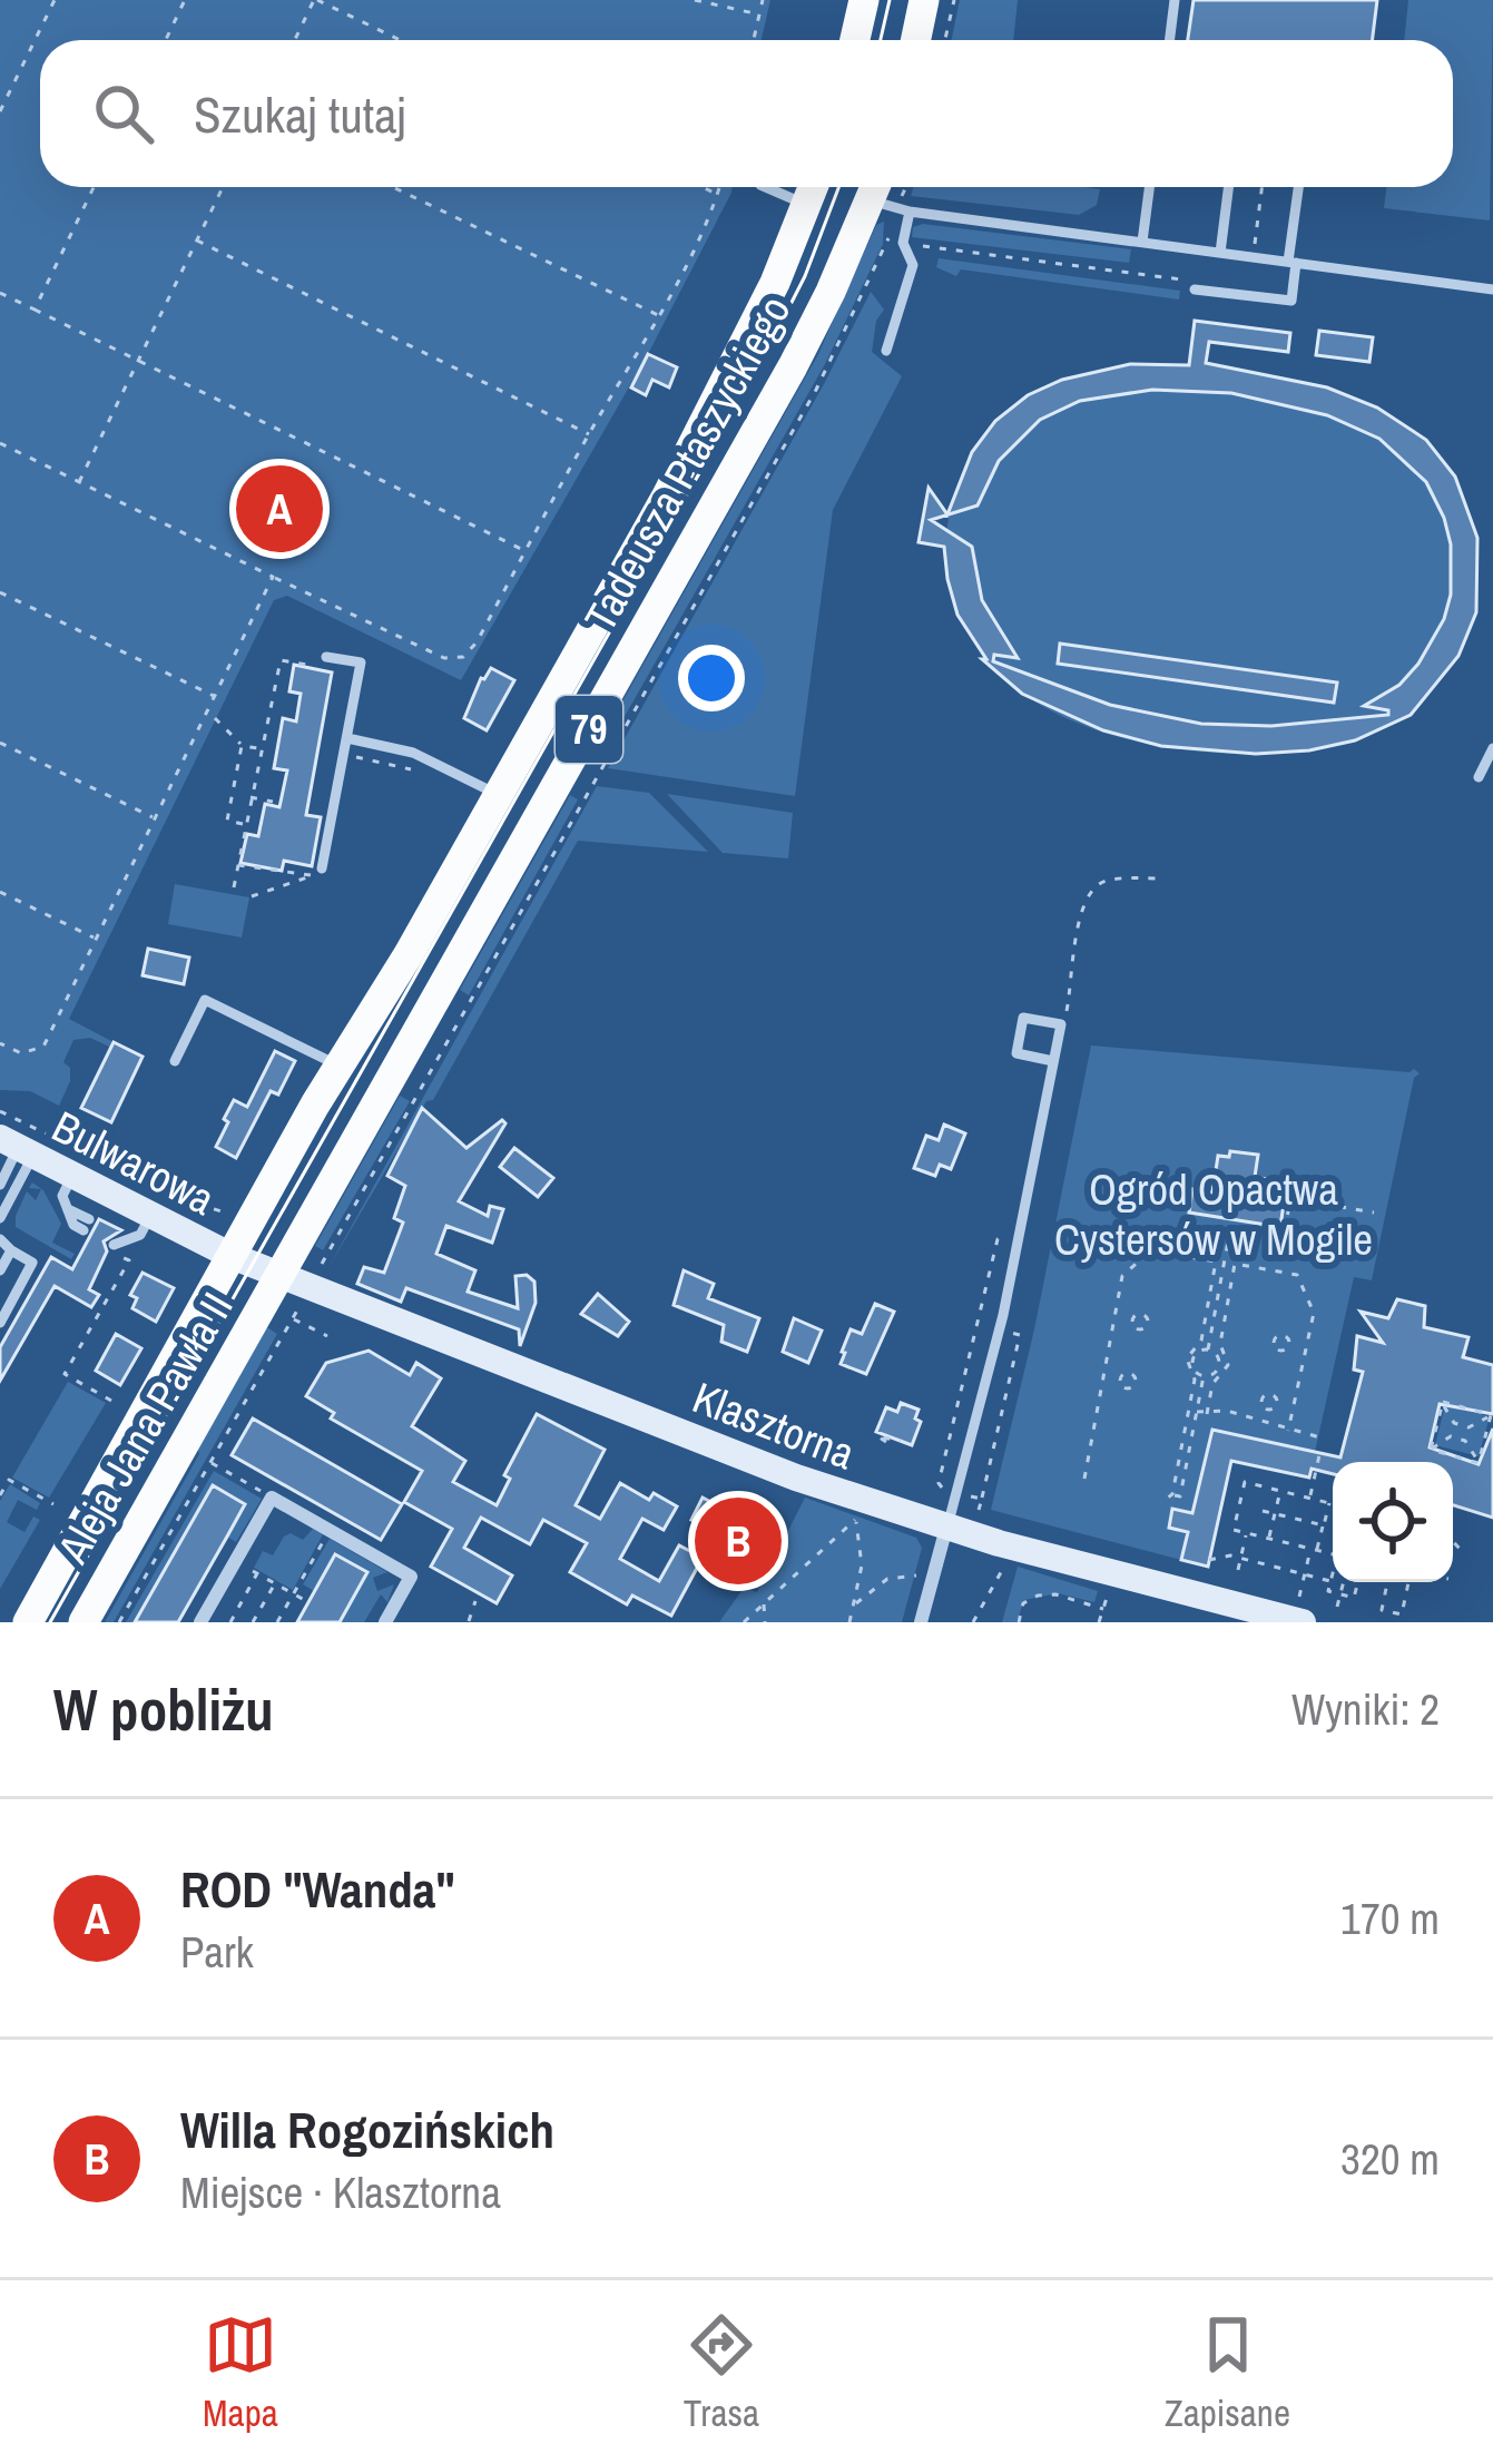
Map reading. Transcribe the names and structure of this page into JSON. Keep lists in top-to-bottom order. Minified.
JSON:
{"streets":{"main road":["Tadeusza Ptaszyckiego","79","Aleja Jana Pawła II"],"street":["Bulwarowa","Klasztorna"]},"crossings":[["Tadeusza Ptaszyckiego","Bulwarowa"],["Tadeusza Ptaszyckiego","Klasztorna"],["Tadeusza Ptaszyckiego","Aleja Jana Pawła II"],["Bulwarowa","Klasztorna"],["Bulwarowa","Aleja Jana Pawła II"],["Klasztorna","Aleja Jana Pawła II"]],"parks":["Ogród Opactwa Cystersów w Mogile"],"page":{"search":"Szukaj tutaj","pins":["A","B"],"heading":["W pobliżu","Wyniki: 2"],"list":[{"mark":"A","name":"ROD \"Wanda\"","note":"Park","value":"170 m"},{"mark":"B","name":"Willa Rogozińskich","note":"Miejsce · Klasztorna","value":"320 m"}],"nav":["Mapa","Trasa","Zapisane"]}}
